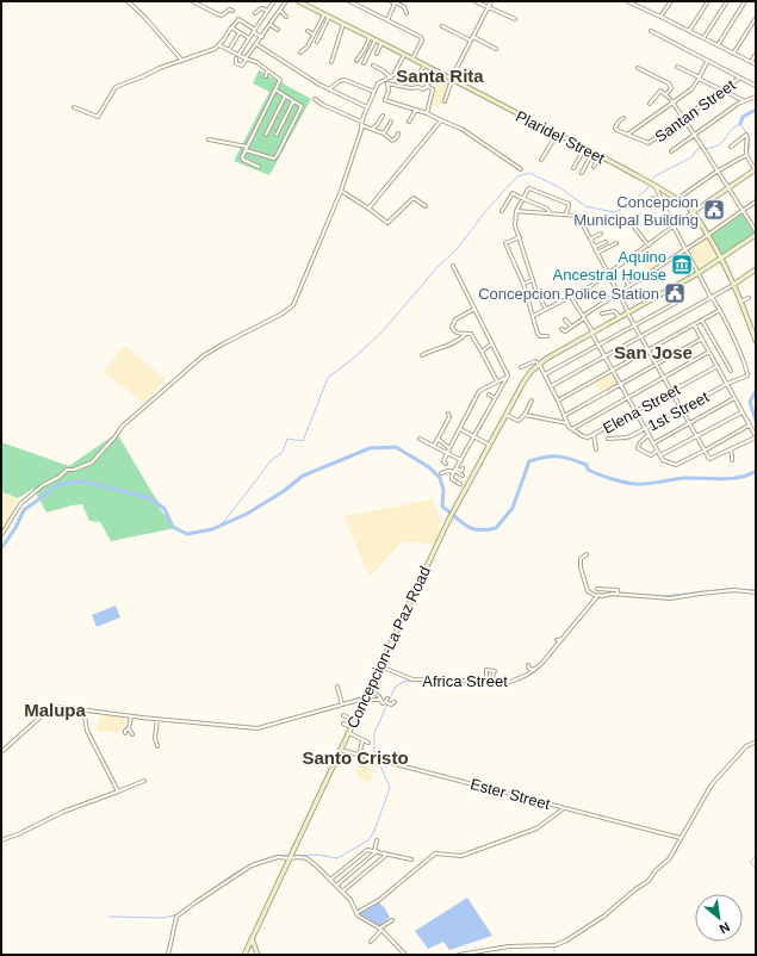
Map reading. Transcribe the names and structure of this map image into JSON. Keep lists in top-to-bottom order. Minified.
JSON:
{"streets":{"main road":["Plaridel Street","Concepcion-La Paz Road"],"street":["Santan Street","Elena Street","1st Street","Africa Street","Ester Street"]},"crossings":[["Plaridel Street","Concepcion-La Paz Road"],["Concepcion-La Paz Road","Africa Street"],["Concepcion-La Paz Road","Ester Street"]],"districts":["Santa Rita","San Jose","Malupa","Santo Cristo"],"places":{"public building":["Concepcion Municipal Building","Concepcion Police Station"],"museum":["Aquino Ancestral House"]},"north":"bottom right"}
